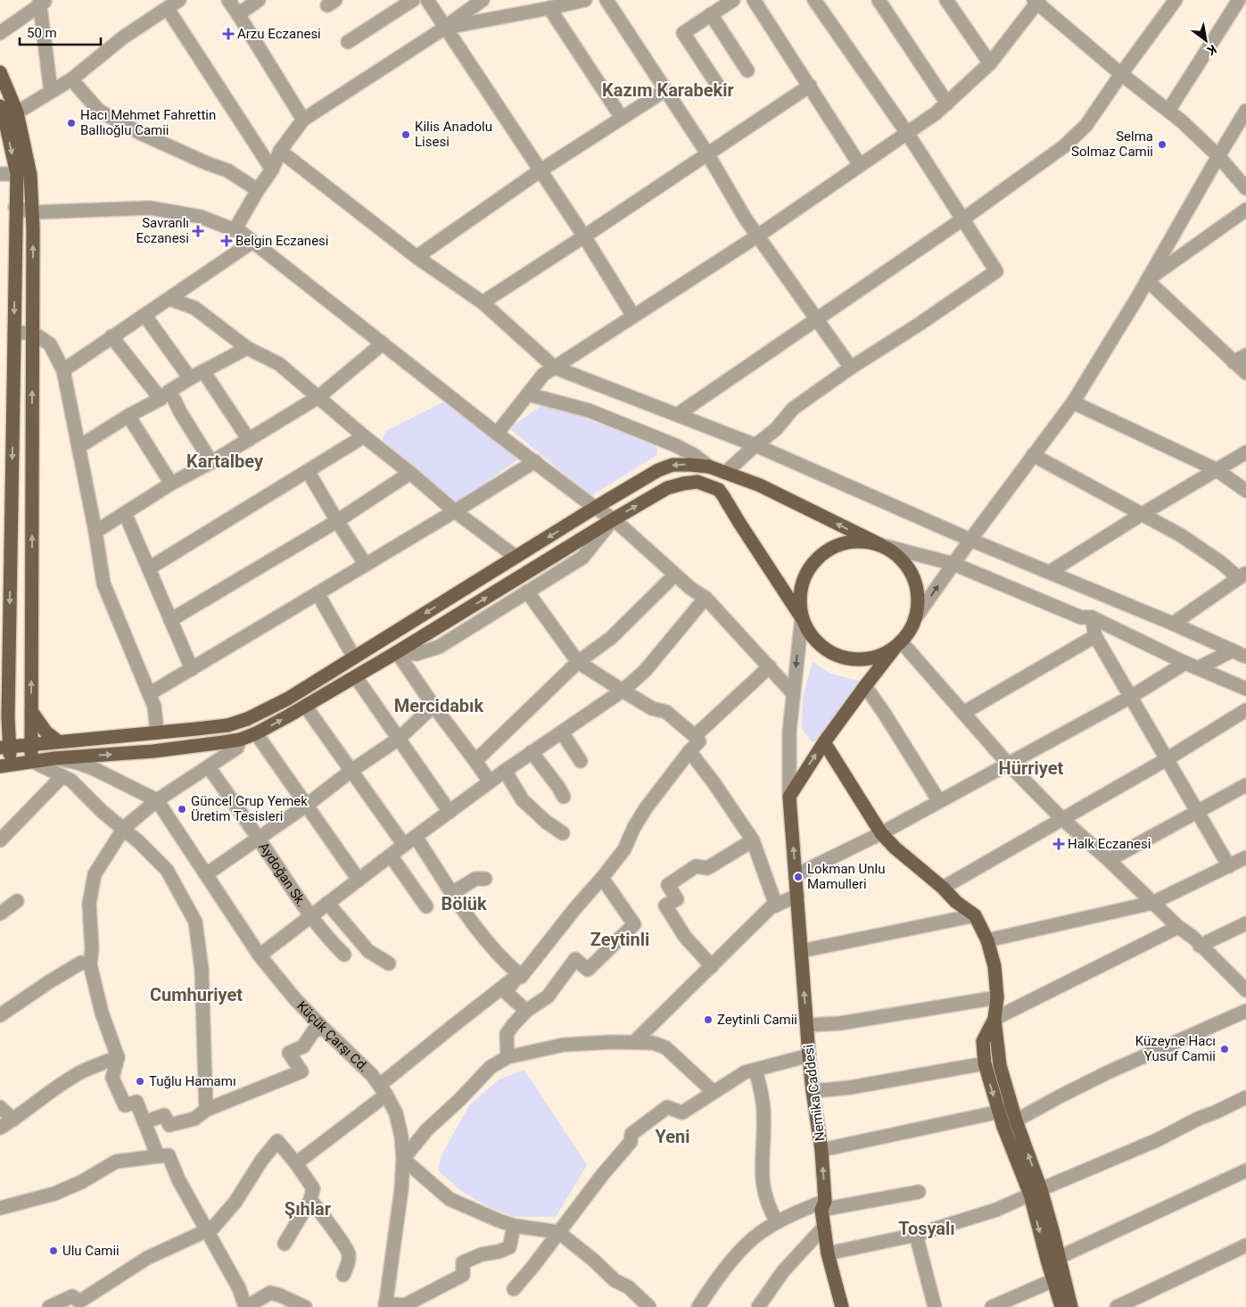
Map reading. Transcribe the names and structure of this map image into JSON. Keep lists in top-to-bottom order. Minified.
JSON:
{"streets":{"main road":["Nemika Caddesi"],"street":["Aydoğan Sk.","Küçük Çarşı Cd."]},"one_way":["Nemika Caddesi"],"districts":["Kazım Karabekir","Kartalbey","Mercidabık","Hürriyet","Bölük","Zeytinli","Cumhuriyet","Yeni","Şıhlar","Tosyalı"],"places":{"health":["Arzu Eczanesi","Savranlı Eczanesi","Belgin Eczanesi","Halk Eczanesi"],"other":["Hacı Mehmet Fahrettin Ballıoğlu Camii","Kilis Anadolu Lisesi","Selma Solmaz Camii","Güncel Grup Yemek Üretim Tesisleri","Lokman Unlu Mamulleri","Zeytinli Camii","Küzeyne Hacı Yusuf Camii","Tuğlu Hamamı","Ulu Camii"]},"scale_bar":"50 m","north":"bottom right"}
